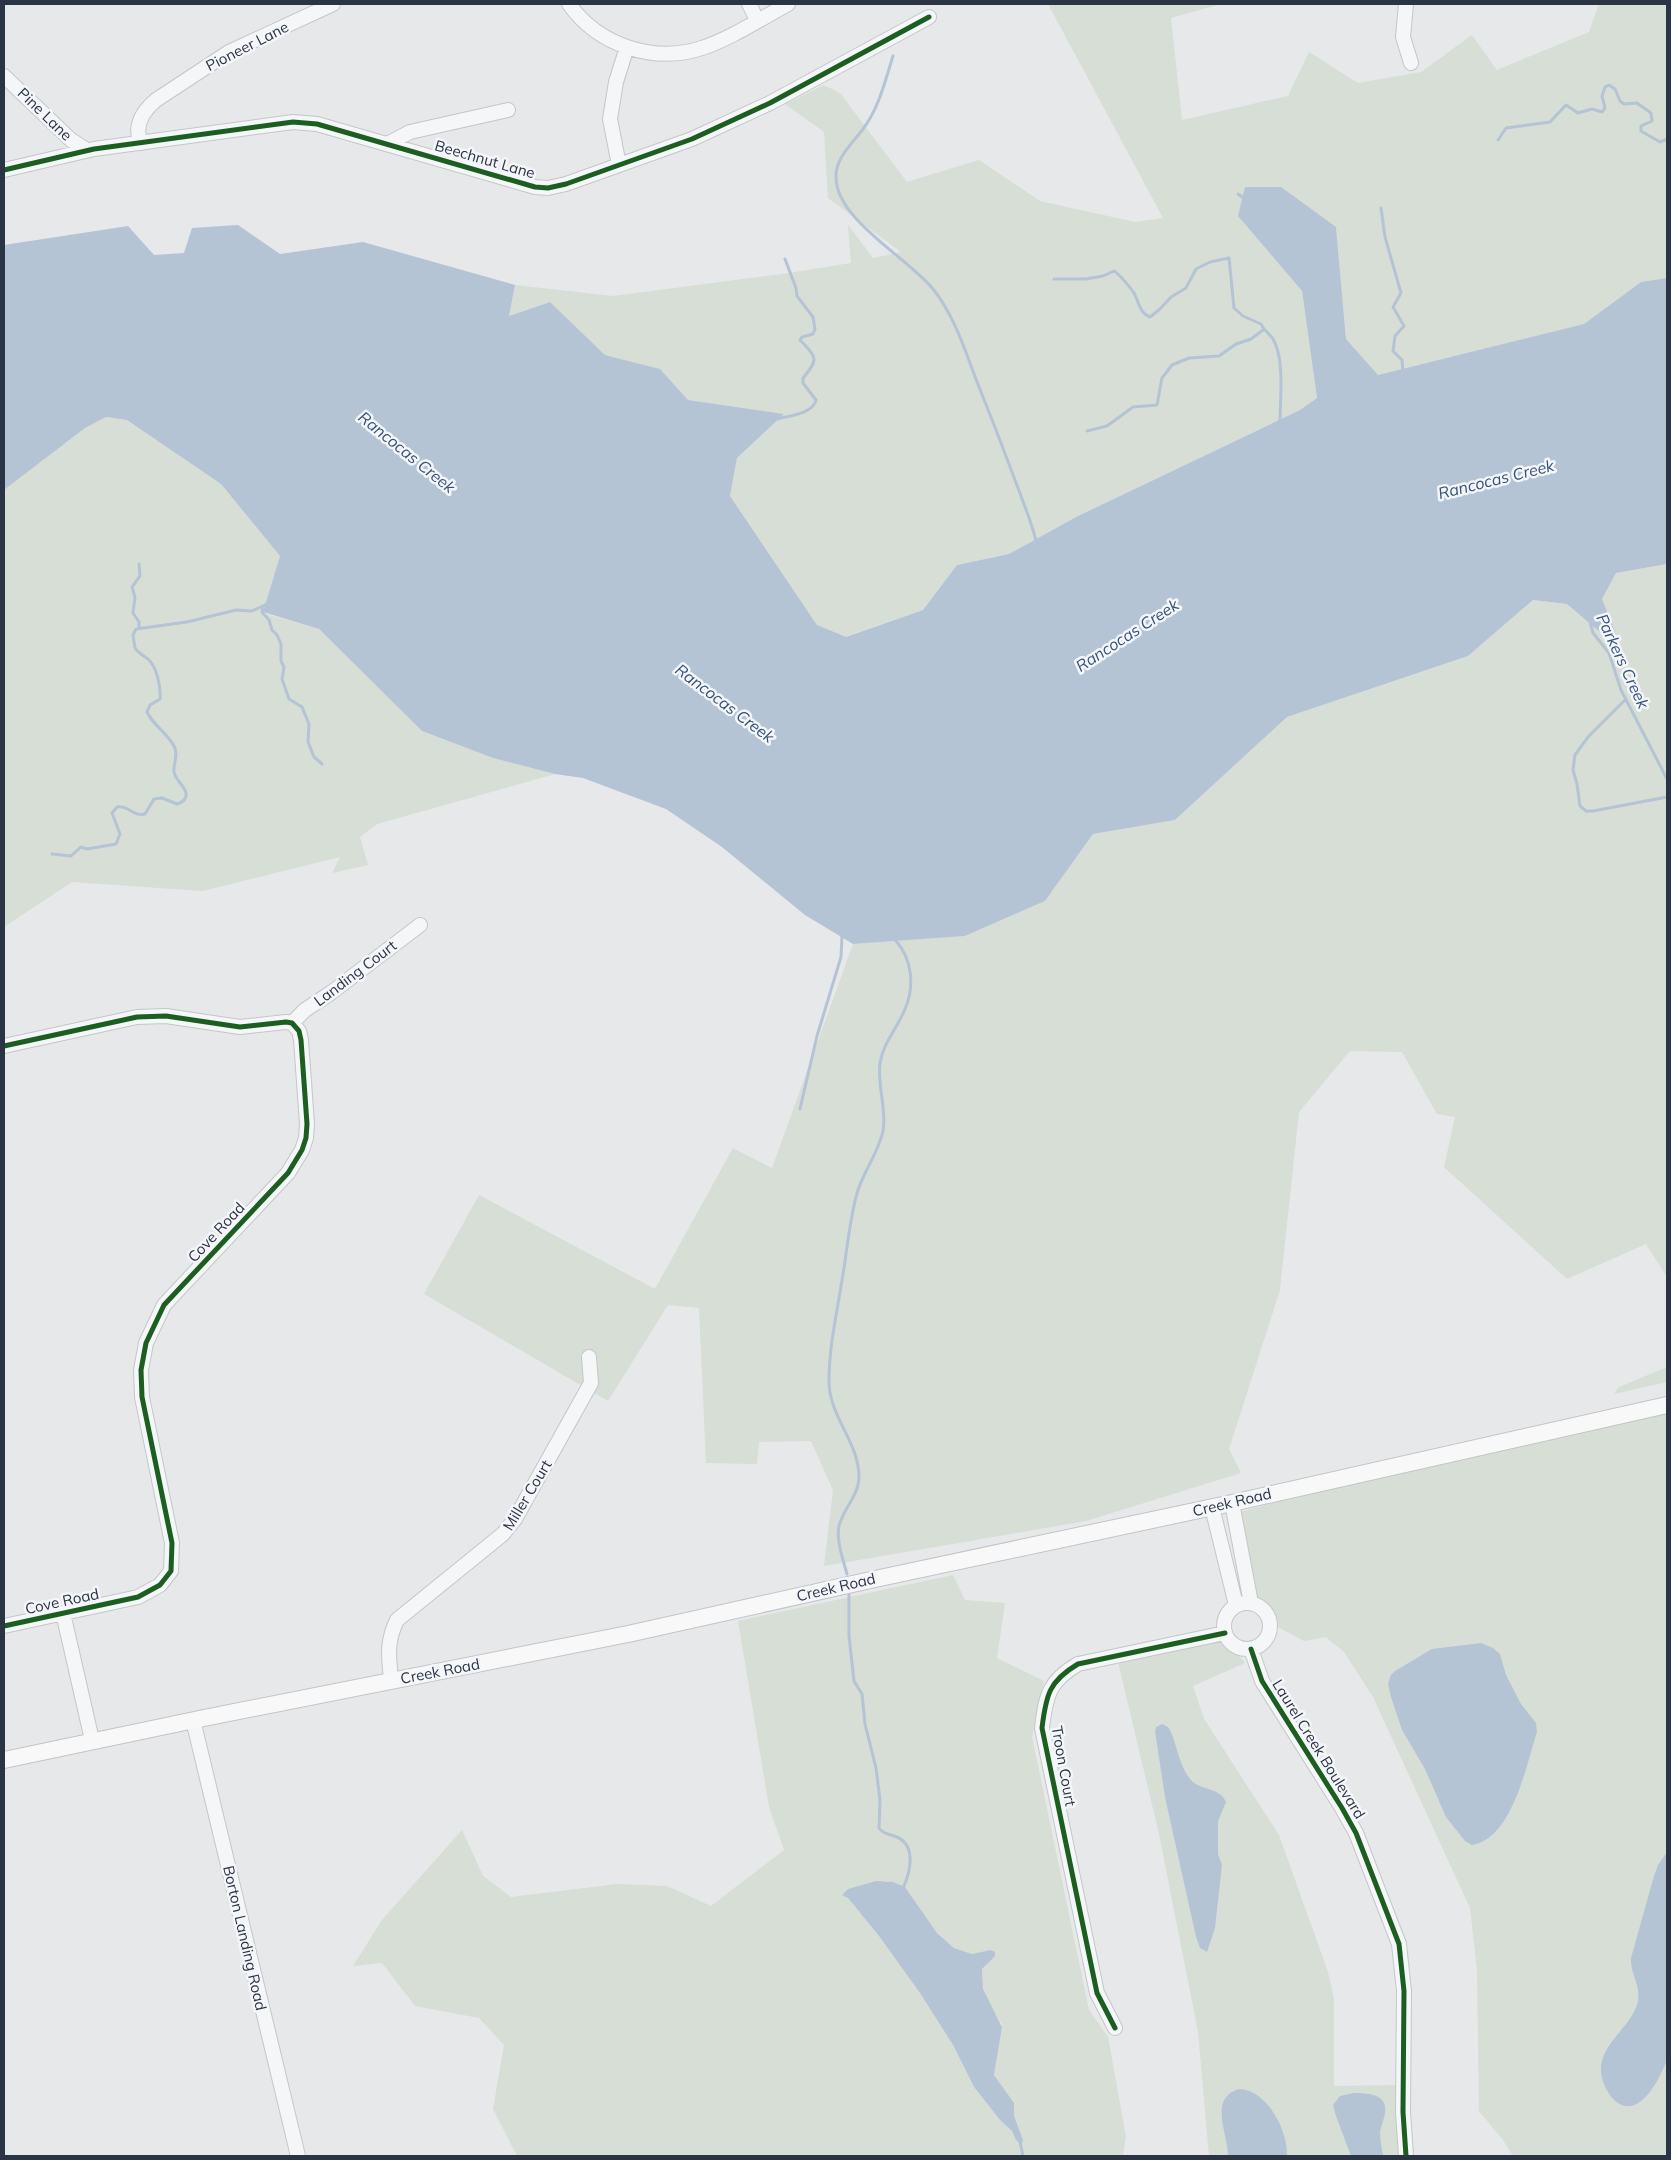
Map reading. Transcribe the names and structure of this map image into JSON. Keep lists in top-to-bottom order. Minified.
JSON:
{"streets":{"main road":["Creek Road"],"street":["Pioneer Lane","Pine Lane","Beechnut Lane","Landing Court","Cove Road","Miller Court","Laurel Creek Boulevard","Troon Court","Borton Landing Road"]},"crossings":[["Pioneer Lane","Beechnut Lane"],["Pine Lane","Beechnut Lane"],["Landing Court","Cove Road"],["Cove Road","Creek Road"],["Miller Court","Creek Road"],["Creek Road","Borton Landing Road"],["Laurel Creek Boulevard","Troon Court"]],"water":["Rancocas Creek","Parkers Creek"]}
